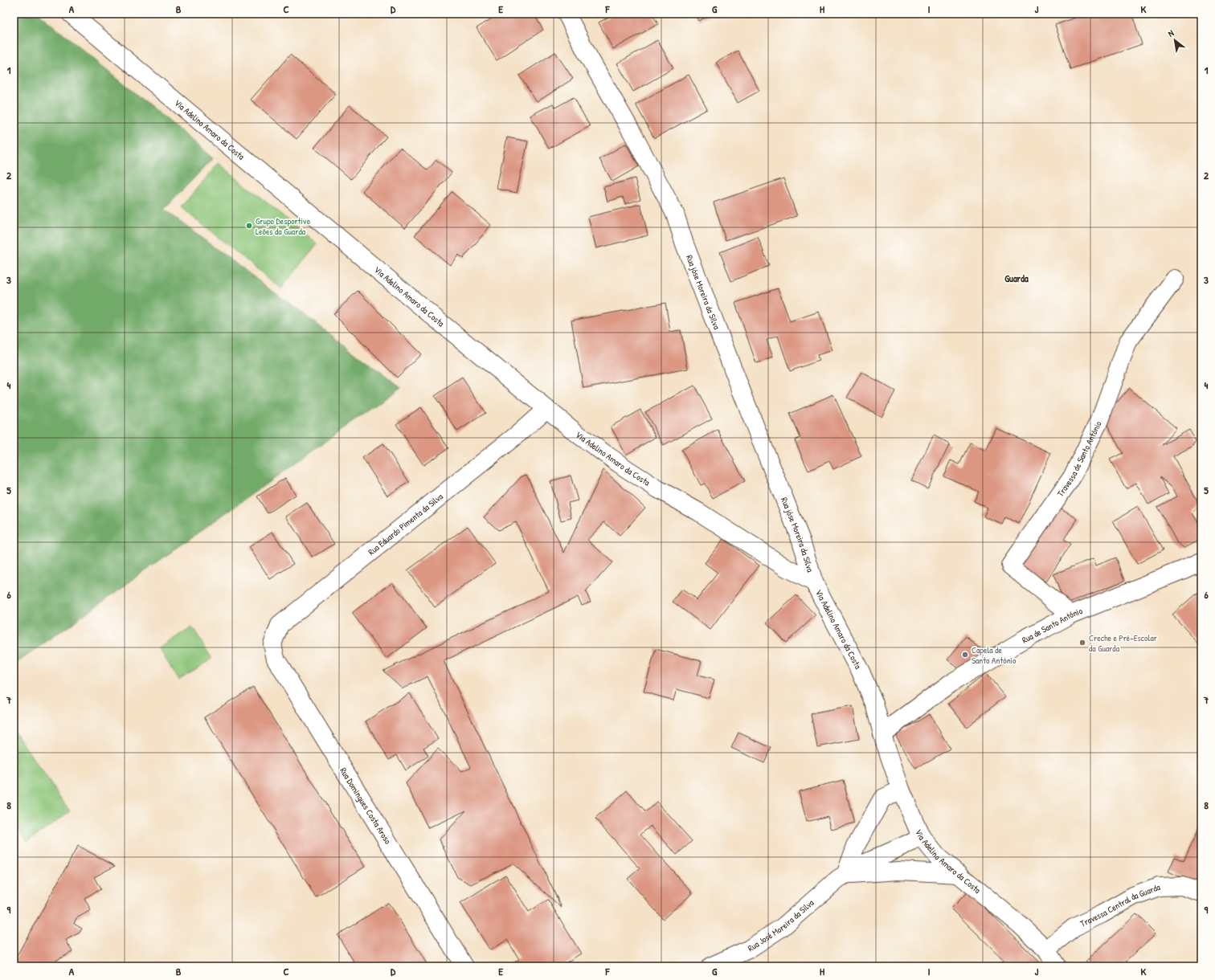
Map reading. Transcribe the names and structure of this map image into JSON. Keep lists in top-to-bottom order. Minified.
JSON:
{"streets":{"street":["Via Adelino Amaro da Costa","Rua jóse Moreira da Silva","Travessa de Santo António","Rua Eduardo Pimenta da Silva","Rua de Santo António","Rua Domingues Costa Aroso","Travessa Central da Guarda","Rua José Moreira da Silva"]},"crossings":[["Via Adelino Amaro da Costa","Rua jóse Moreira da Silva"],["Via Adelino Amaro da Costa","Rua Eduardo Pimenta da Silva"],["Via Adelino Amaro da Costa","Rua de Santo António"],["Via Adelino Amaro da Costa","Travessa Central da Guarda"],["Via Adelino Amaro da Costa","Rua José Moreira da Silva"],["Travessa de Santo António","Rua de Santo António"],["Rua Eduardo Pimenta da Silva","Rua Domingues Costa Aroso"]],"districts":["Guarda"],"places":["Grupo Desportivo Leões da Guarda","Creche e Pré-Escolar da Guarda","Capela de Santo António"],"north":"top left","grid":{"columns":["A","B","C","D","E","F","G","H","I","J","K"],"rows":["1","2","3","4","5","6","7","8","9"]}}
